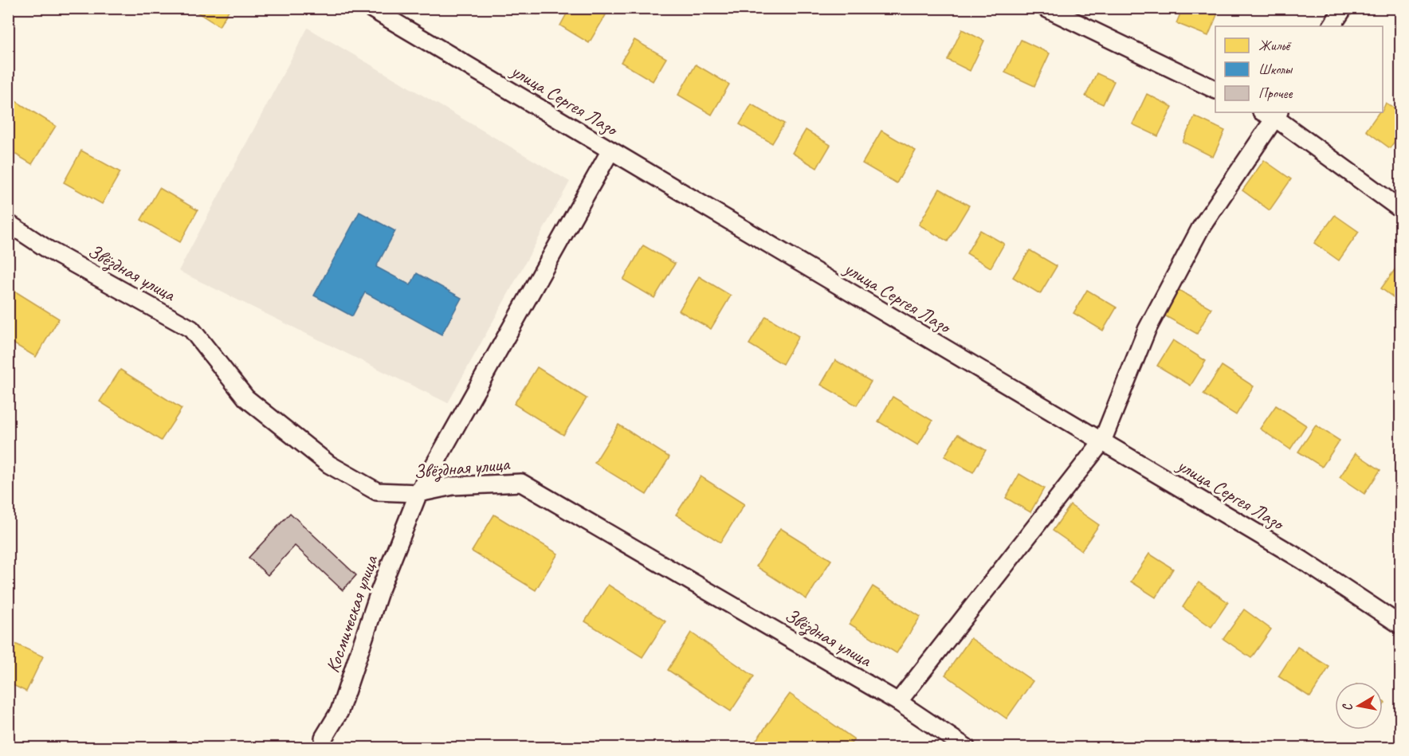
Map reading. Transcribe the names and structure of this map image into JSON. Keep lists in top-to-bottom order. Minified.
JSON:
{"streets":{"street":["улица Сергея Лазо","Звёздная улица","Космическая улица"]},"crossings":[["улица Сергея Лазо","Космическая улица"],["Звёздная улица","Космическая улица"]],"legend":["Жильё","Школы","Прочее"],"north":"left"}
